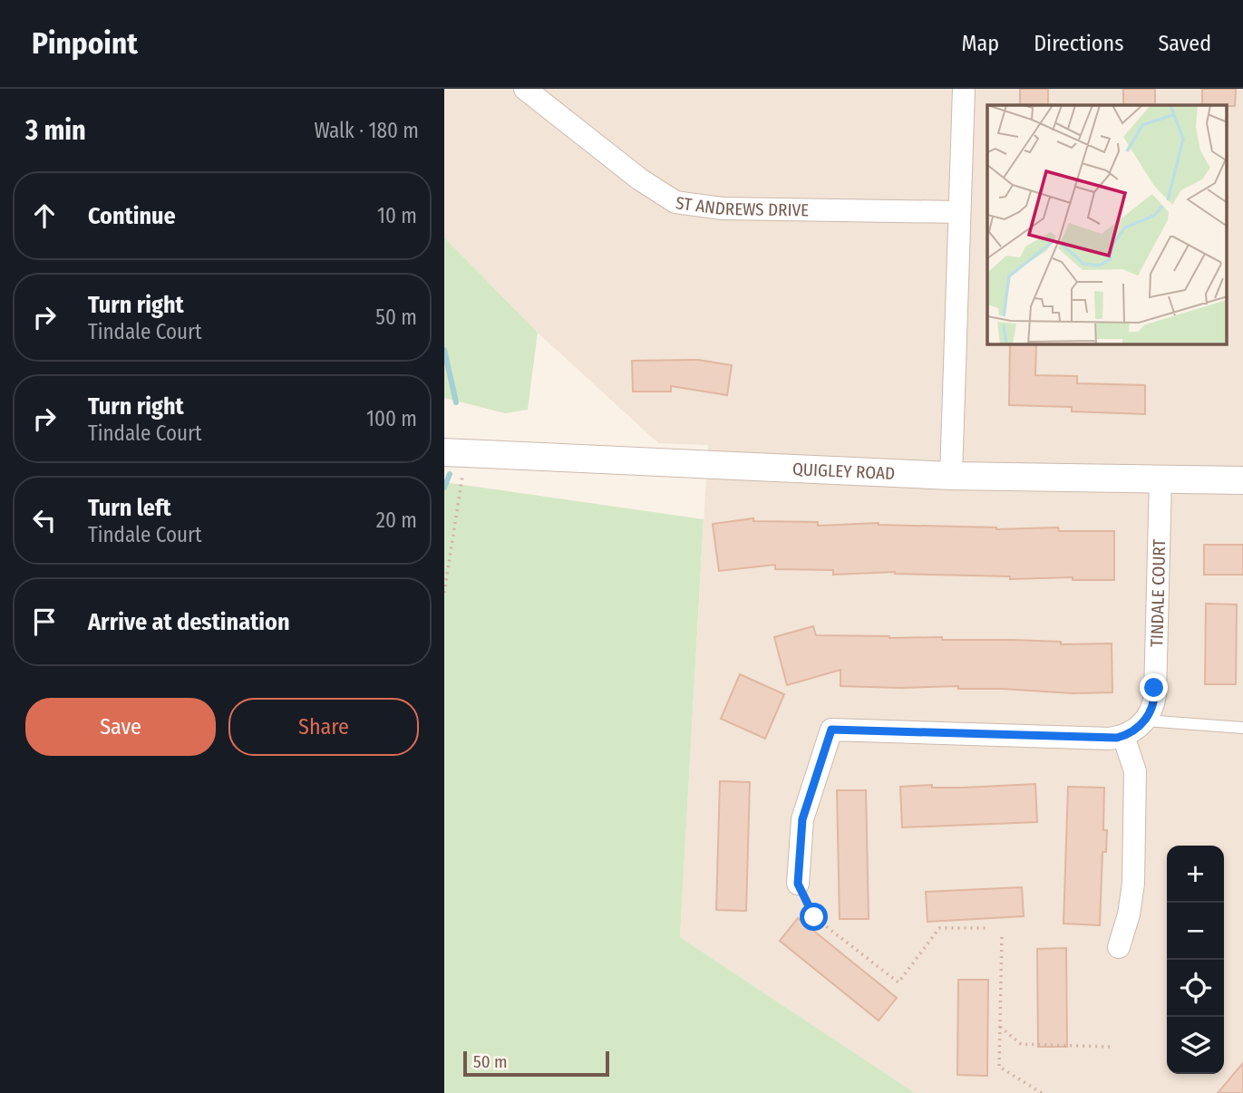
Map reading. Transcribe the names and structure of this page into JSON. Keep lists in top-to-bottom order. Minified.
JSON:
{"streets":{"street":["ST ANDREWS DRIVE","QUIGLEY ROAD","TINDALE COURT"]},"crossings":[["QUIGLEY ROAD","TINDALE COURT"]],"scale_bar":"50 m","page":{"header":"Pinpoint","nav":["Map","Directions","Saved"],"heading":["3 min","Walk · 180 m"],"list":[["Continue","10 m"],["Turn right","Tindale Court","50 m"],["Turn right","Tindale Court","100 m"],["Turn left","Tindale Court","20 m"],"Arrive at destination"],"buttons":["Save","Share"],"map_buttons":["+","−"],"scale":"50 m"}}
